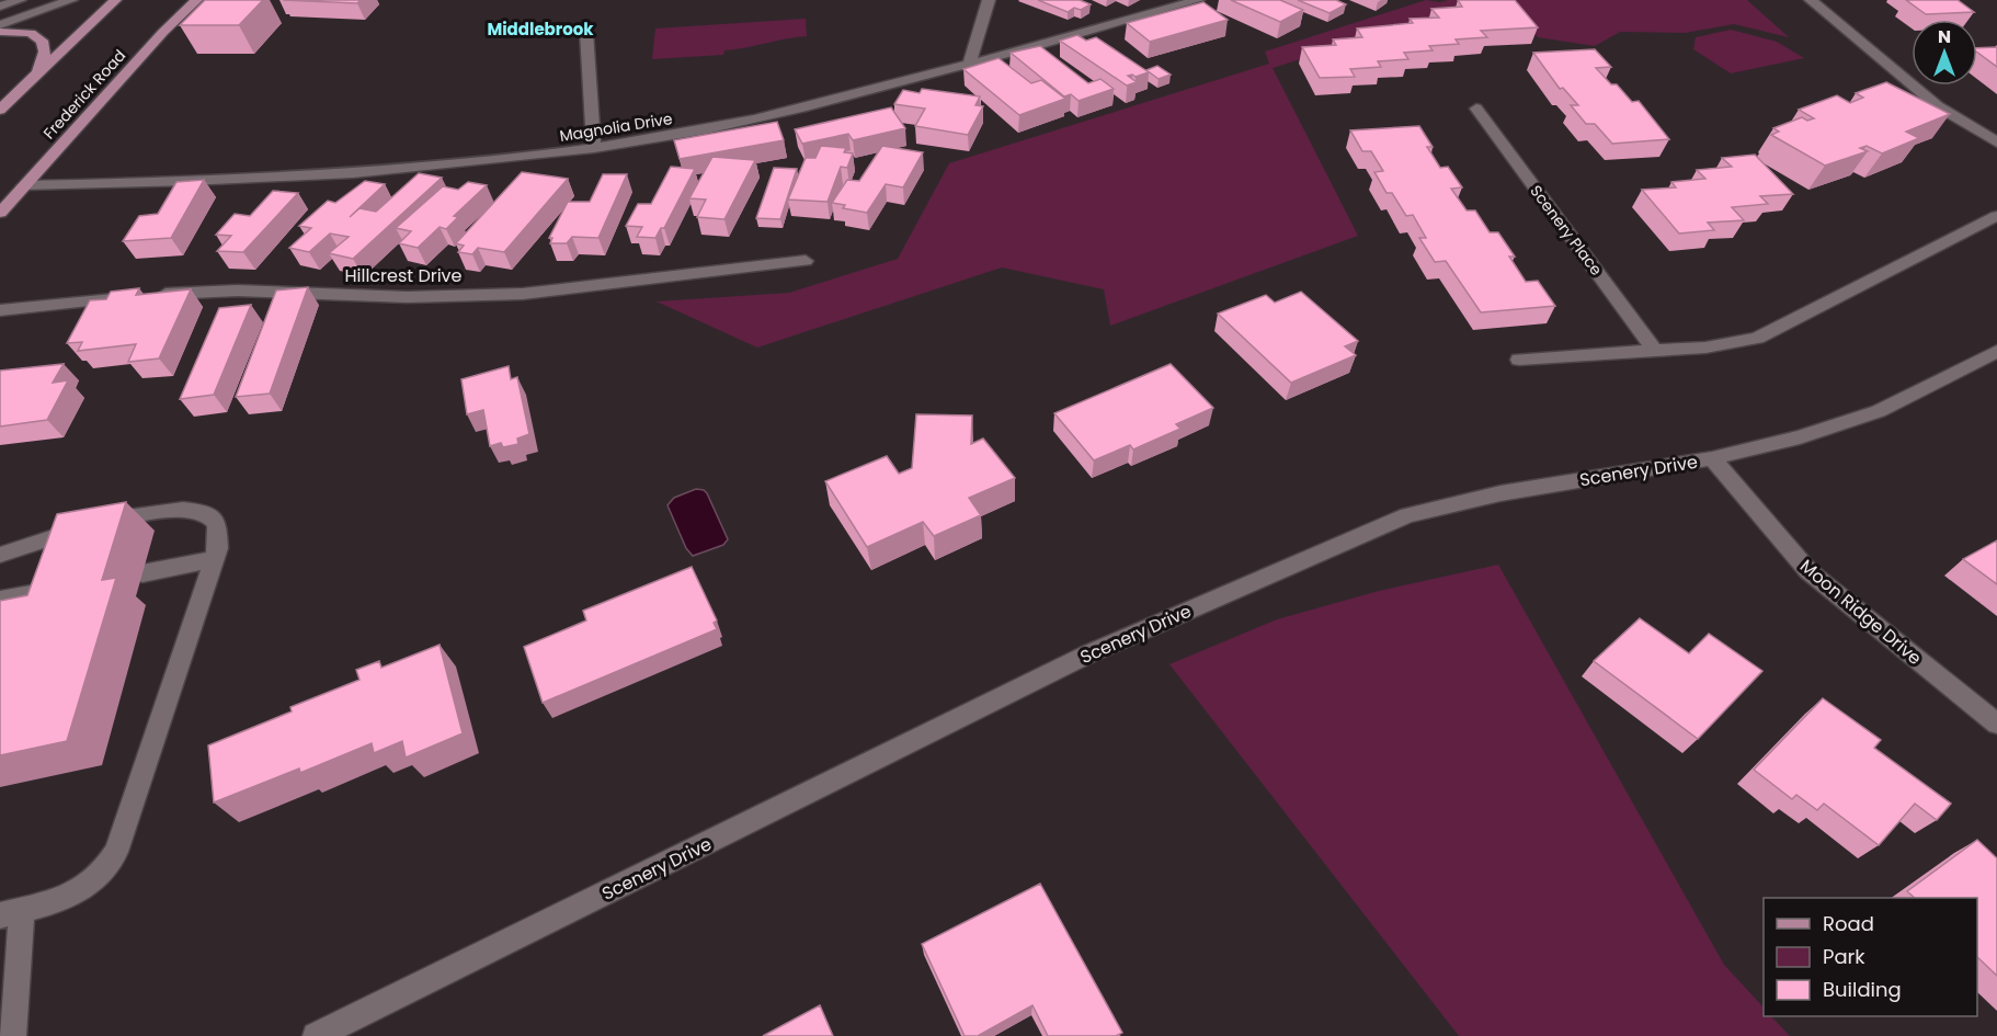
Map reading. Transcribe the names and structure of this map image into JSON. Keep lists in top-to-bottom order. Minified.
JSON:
{"streets":{"main road":["Frederick Road"],"street":["Magnolia Drive","Scenery Place","Hillcrest Drive","Scenery Drive","Moon Ridge Drive"]},"crossings":[["Frederick Road","Magnolia Drive"],["Scenery Drive","Moon Ridge Drive"]],"districts":["Middlebrook"],"legend":["Road","Park","Building"],"north":"top"}
